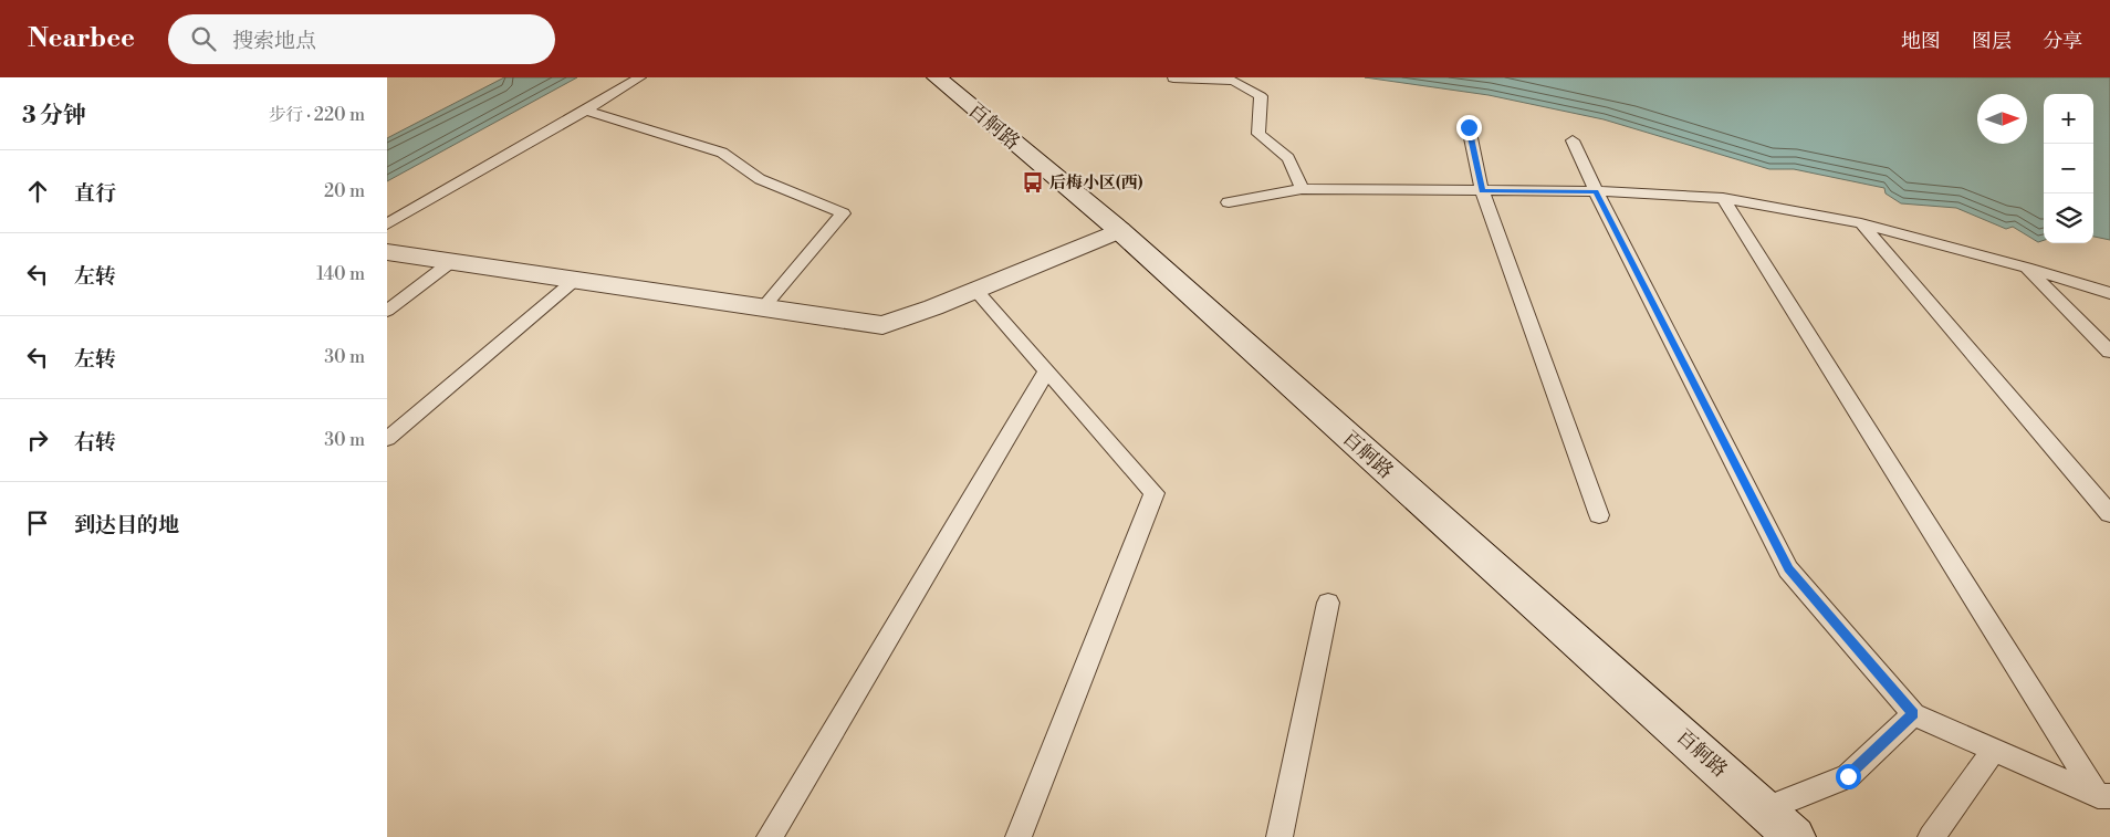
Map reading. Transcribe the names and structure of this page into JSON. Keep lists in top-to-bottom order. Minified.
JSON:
{"streets":{"street":["百舸路"]},"places":{"bus stop":["后梅小区(西)"]},"north":"right","page":{"header":"Nearbee","search":"搜索地点","nav":["地图","图层","分享"],"heading":["3 分钟","步行 · 220 m"],"map_buttons":["+","−"],"list":[["直行","20 m"],["左转","140 m"],["左转","30 m"],["右转","30 m"],"到达目的地"]}}
